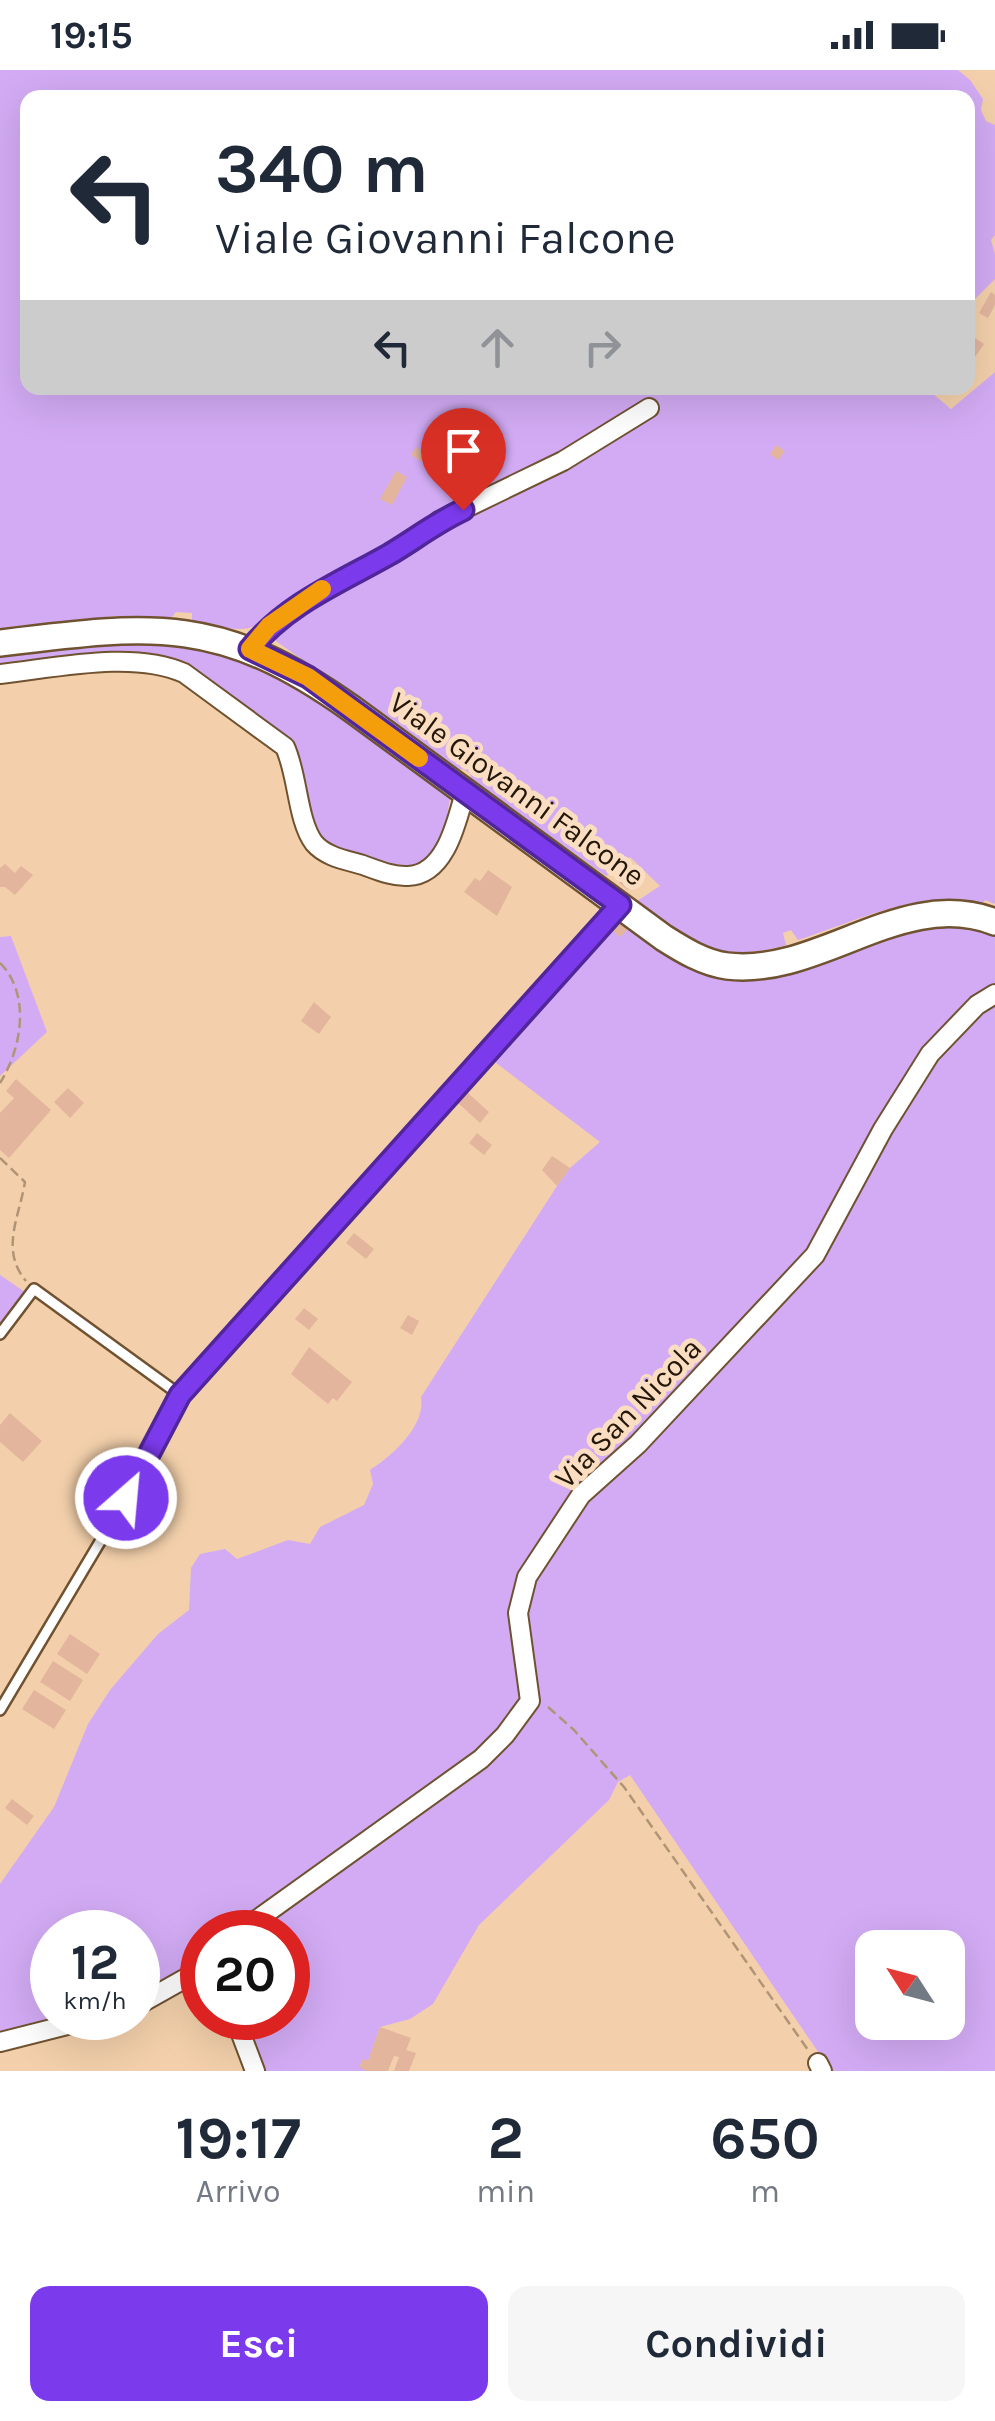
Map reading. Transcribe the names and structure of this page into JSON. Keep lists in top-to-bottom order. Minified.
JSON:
{"streets":{"street":["Viale Giovanni Falcone","Via San Nicola"]},"north":"top left","page":{"status":"19:15","turn":["340 m","Viale Giovanni Falcone"],"speed":"12 km/h","limit":"20","eta":["19:17","Arrivo","2","min","650","m"],"buttons":["Esci","Condividi"]}}
